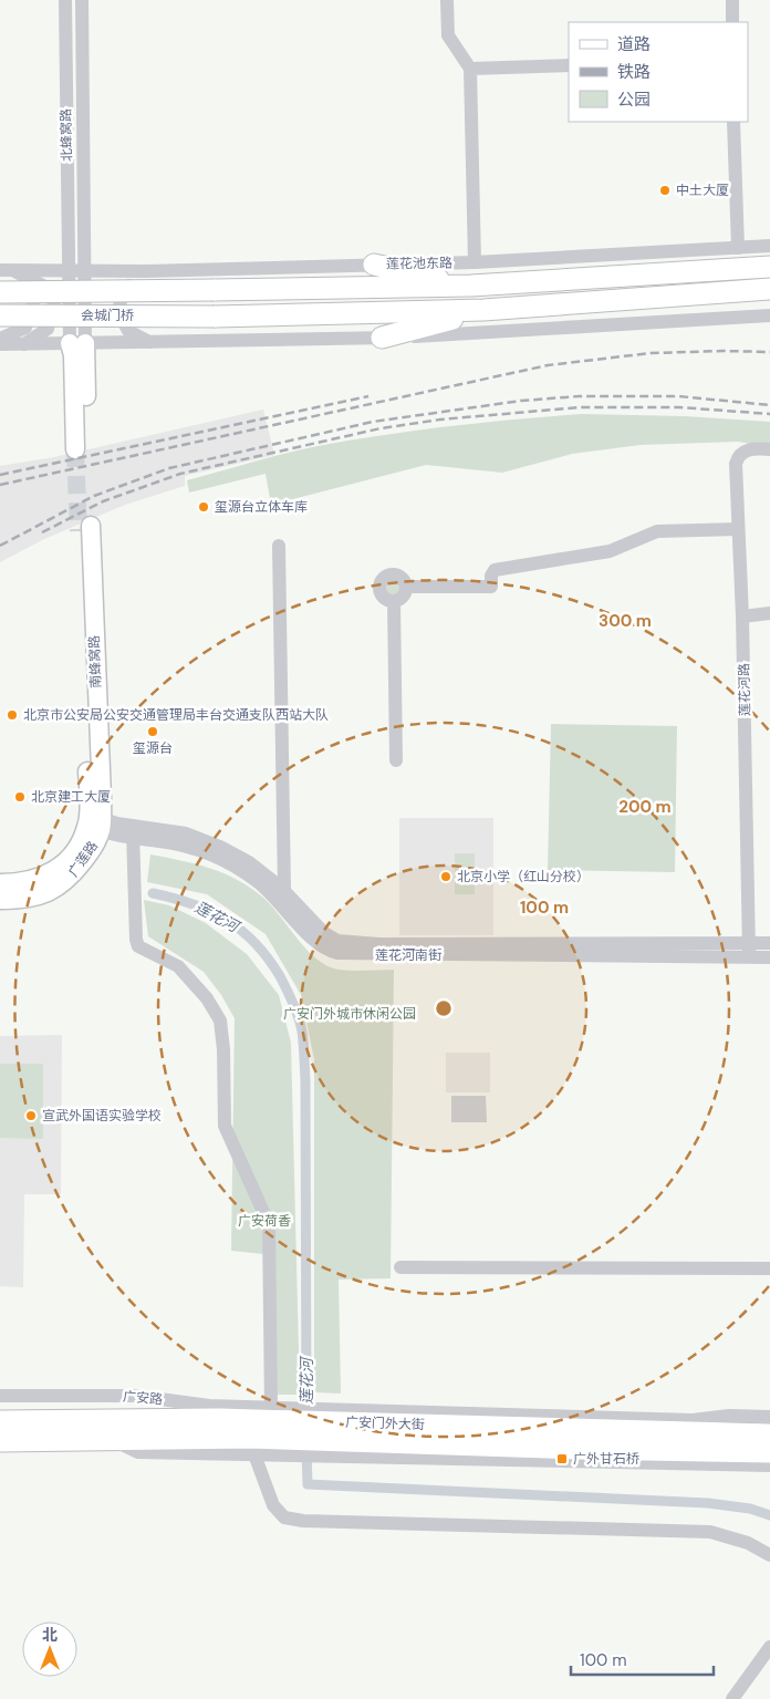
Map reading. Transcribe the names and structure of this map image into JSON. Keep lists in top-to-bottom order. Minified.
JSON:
{"streets":{"highway":["莲花池东路","会城门桥","广安门外大街"],"main road":["南蜂窝路","广莲路"],"street":["北蜂窝路","莲花河路","莲花河南街","广安路"]},"crossings":[["北蜂窝路","莲花池东路"],["莲花池东路","会城门桥"],["南蜂窝路","广莲路"],["南蜂窝路","莲花河南街"],["莲花河路","莲花河南街"],["广莲路","莲花河南街"],["广安路","广安门外大街"]],"water":["莲花河"],"parks":["广安门外城市休闲公园","广安荷香"],"places":{"other":["中土大厦","玺源台立体车库","北京市公安局公安交通管理局丰台交通支队西站大队","玺源台","北京建工大厦","北京小学（红山分校）","宣武外国语实验学校"],"transit":["广外甘石桥"]},"legend":["道路","铁路","公园"],"scale_bar":"100 m","north":"top","rings":["300 m","200 m","100 m"]}
